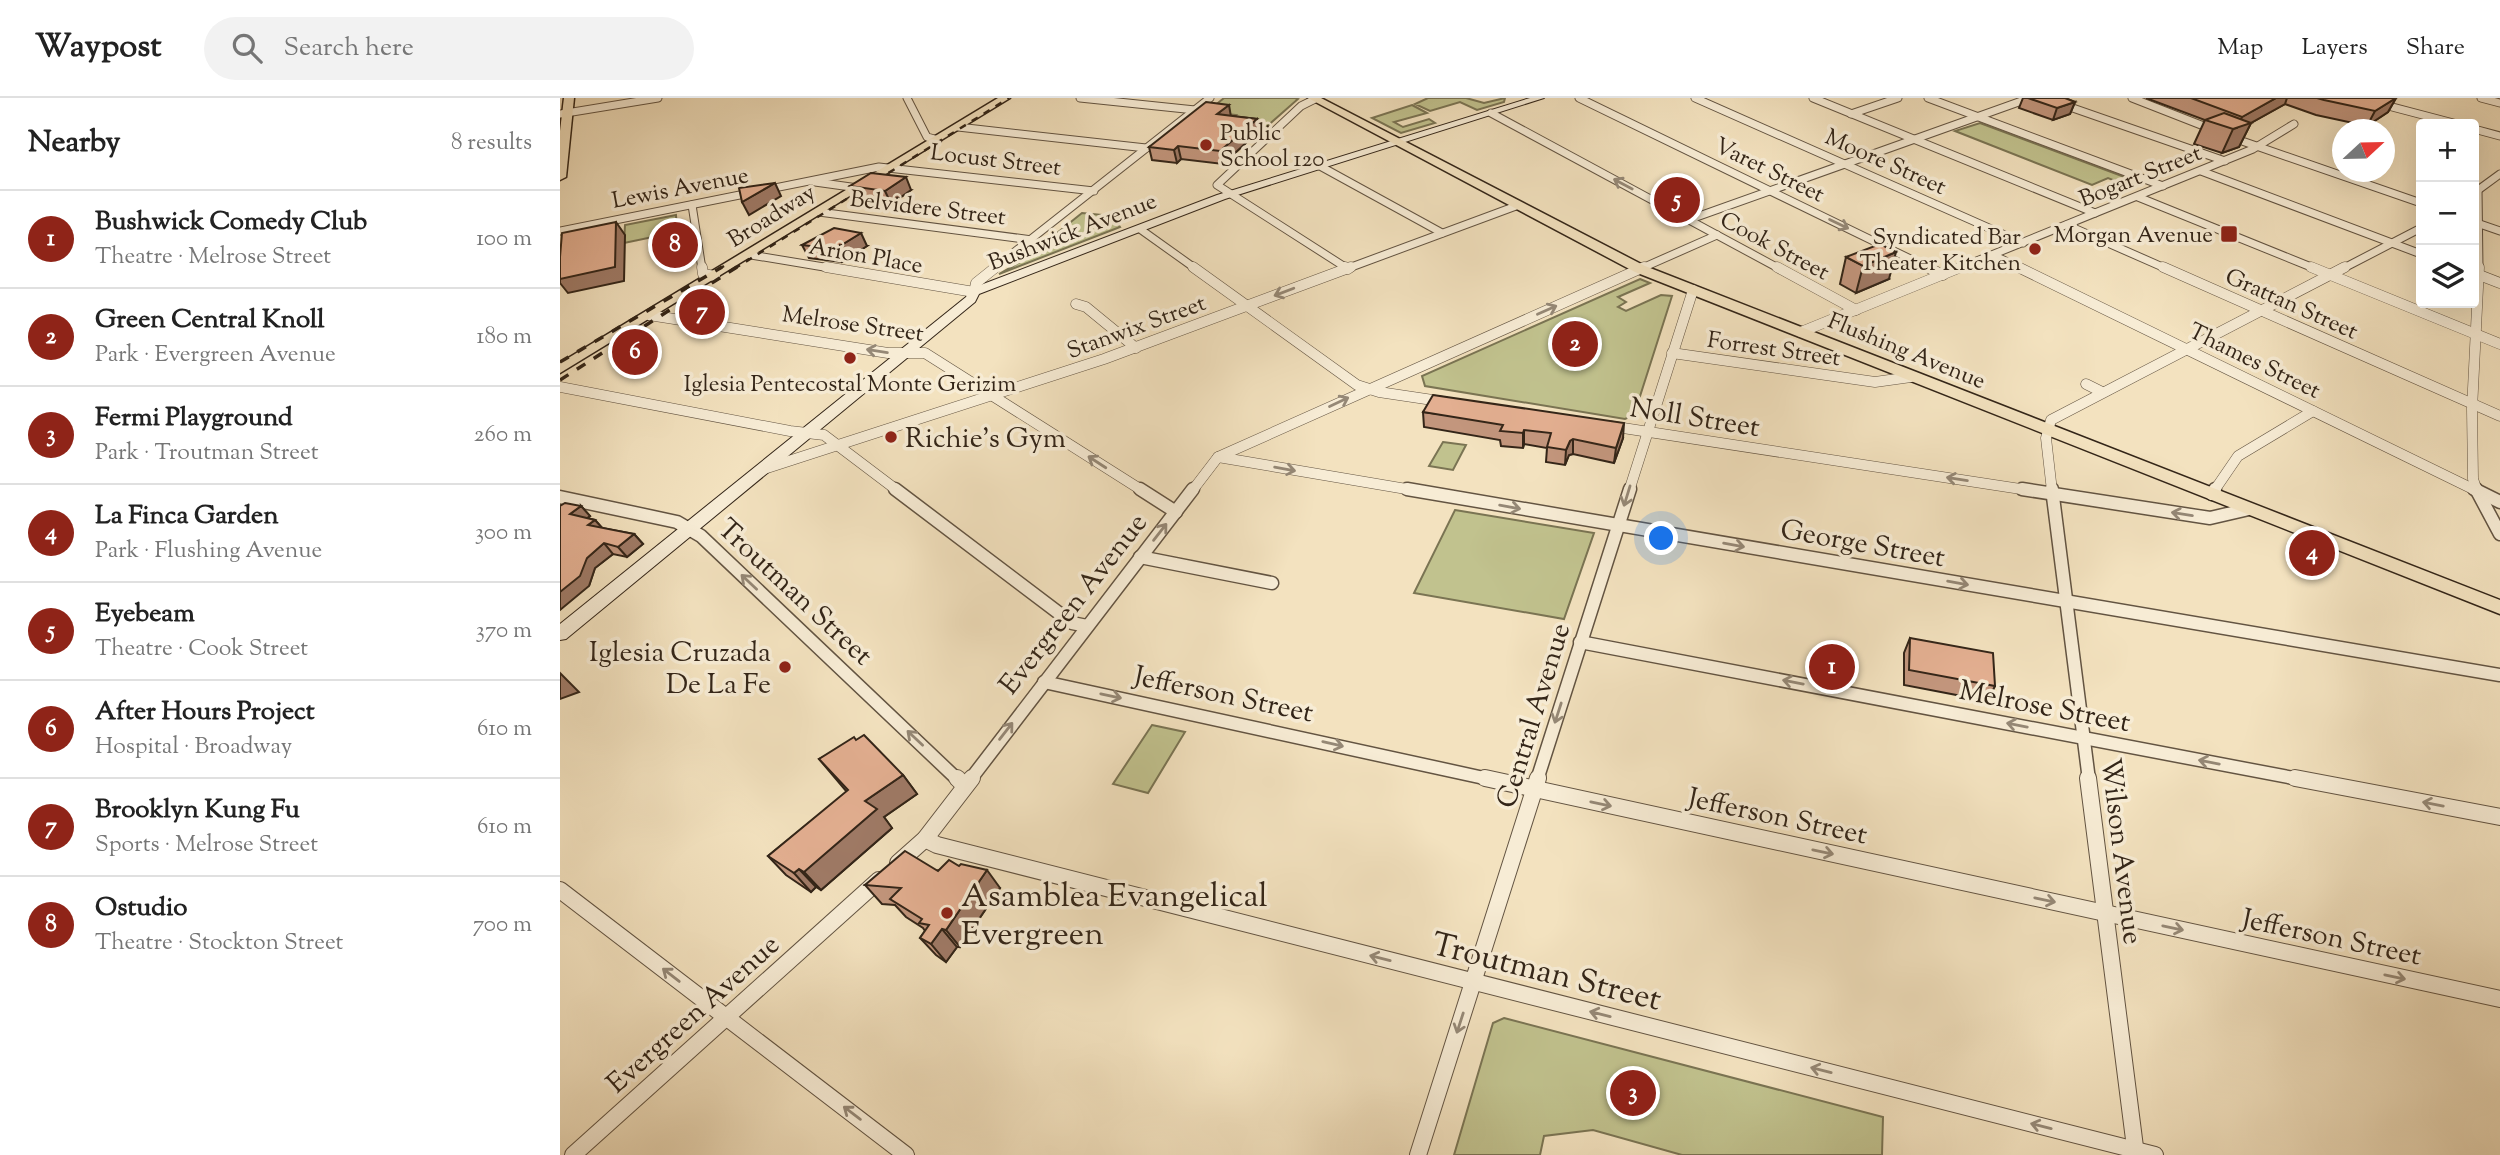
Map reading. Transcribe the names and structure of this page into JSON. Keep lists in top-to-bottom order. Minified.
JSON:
{"streets":{"main road":["Broadway","Bushwick Avenue","Flushing Avenue"],"street":["Locust Street","Moore Street","Varet Street","Bogart Street","Lewis Avenue","Belvidere Street","Cook Street","Arion Place","Grattan Street","Melrose Street","Stanwix Street","Forrest Street","Thames Street","Noll Street","George Street","Troutman Street","Evergreen Avenue","Jefferson Street","Central Avenue","Wilson Avenue"]},"crossings":[["Locust Street","Lewis Avenue"],["Locust Street","Broadway"],["Moore Street","Bogart Street"],["Varet Street","Bogart Street"],["Bogart Street","Cook Street"],["Bogart Street","Grattan Street"],["Bogart Street","Flushing Avenue"],["Bogart Street","Thames Street"],["Lewis Avenue","Broadway"],["Belvidere Street","Broadway"],["Broadway","Arion Place"],["Broadway","Melrose Street"],["Bushwick Avenue","Cook Street"],["Bushwick Avenue","Arion Place"],["Bushwick Avenue","Melrose Street"],["Bushwick Avenue","Stanwix Street"],["Bushwick Avenue","Flushing Avenue"],["Bushwick Avenue","Troutman Street"],["Cook Street","Evergreen Avenue"],["Melrose Street","Stanwix Street"],["Melrose Street","Evergreen Avenue"],["Melrose Street","Central Avenue"],["Melrose Street","Wilson Avenue"],["Stanwix Street","Flushing Avenue"],["Forrest Street","Flushing Avenue"],["Forrest Street","Central Avenue"],["Flushing Avenue","Noll Street"],["Flushing Avenue","Evergreen Avenue"],["Flushing Avenue","Central Avenue"],["Flushing Avenue","Wilson Avenue"],["Noll Street","Central Avenue"],["Noll Street","Wilson Avenue"],["George Street","Evergreen Avenue"],["George Street","Central Avenue"],["George Street","Wilson Avenue"],["Troutman Street","Evergreen Avenue"],["Troutman Street","Central Avenue"],["Troutman Street","Wilson Avenue"],["Evergreen Avenue","Jefferson Street"],["Jefferson Street","Central Avenue"],["Jefferson Street","Wilson Avenue"]],"one_way":["Cook Street","Melrose Street","Noll Street","George Street","Troutman Street","Evergreen Avenue","Jefferson Street","Central Avenue"],"places":{"other":["Public School 120","Syndicated Bar Theater Kitchen","Iglesia Pentecostal Monte Gerizim","Richie's Gym","Iglesia Cruzada De La Fe","Asamblea Evangelical Evergreen"],"transit":["Morgan Avenue"]},"north":"right","page":{"header":"Waypost","search":"Search here","nav":["Map","Layers","Share"],"heading":["Nearby","8 results"],"map_buttons":["+","−"],"pins":["5","8","7","2","6","4","1","3"],"list":[{"mark":"1","name":"Bushwick Comedy Club","note":"Theatre · Melrose Street","value":"100 m"},{"mark":"2","name":"Green Central Knoll","note":"Park · Evergreen Avenue","value":"180 m"},{"mark":"3","name":"Fermi Playground","note":"Park · Troutman Street","value":"260 m"},{"mark":"4","name":"La Finca Garden","note":"Park · Flushing Avenue","value":"300 m"},{"mark":"5","name":"Eyebeam","note":"Theatre · Cook Street","value":"370 m"},{"mark":"6","name":"After Hours Project","note":"Hospital · Broadway","value":"610 m"},{"mark":"7","name":"Brooklyn Kung Fu","note":"Sports · Melrose Street","value":"610 m"},{"mark":"8","name":"Ostudio","note":"Theatre · Stockton Street","value":"700 m"}]}}
